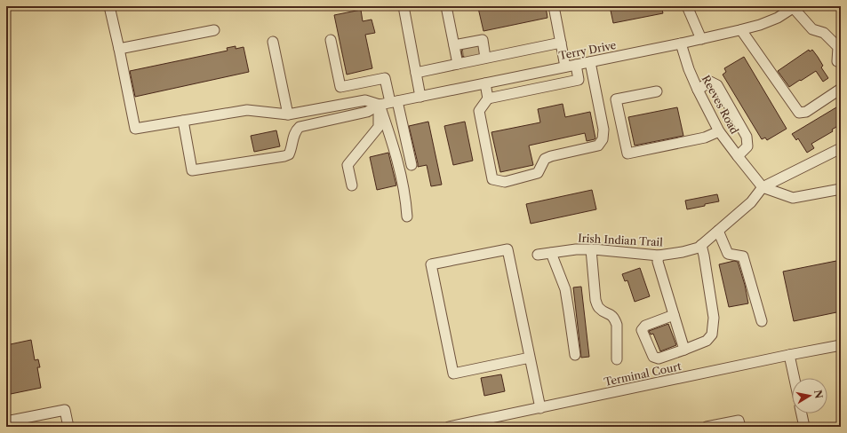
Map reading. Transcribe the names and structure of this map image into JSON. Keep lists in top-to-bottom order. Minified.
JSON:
{"streets":{"street":["Terry Drive","Reeves Road","Irish Indian Trail","Terminal Court"]},"crossings":[["Terry Drive","Reeves Road"],["Reeves Road","Irish Indian Trail"]],"north":"right"}
